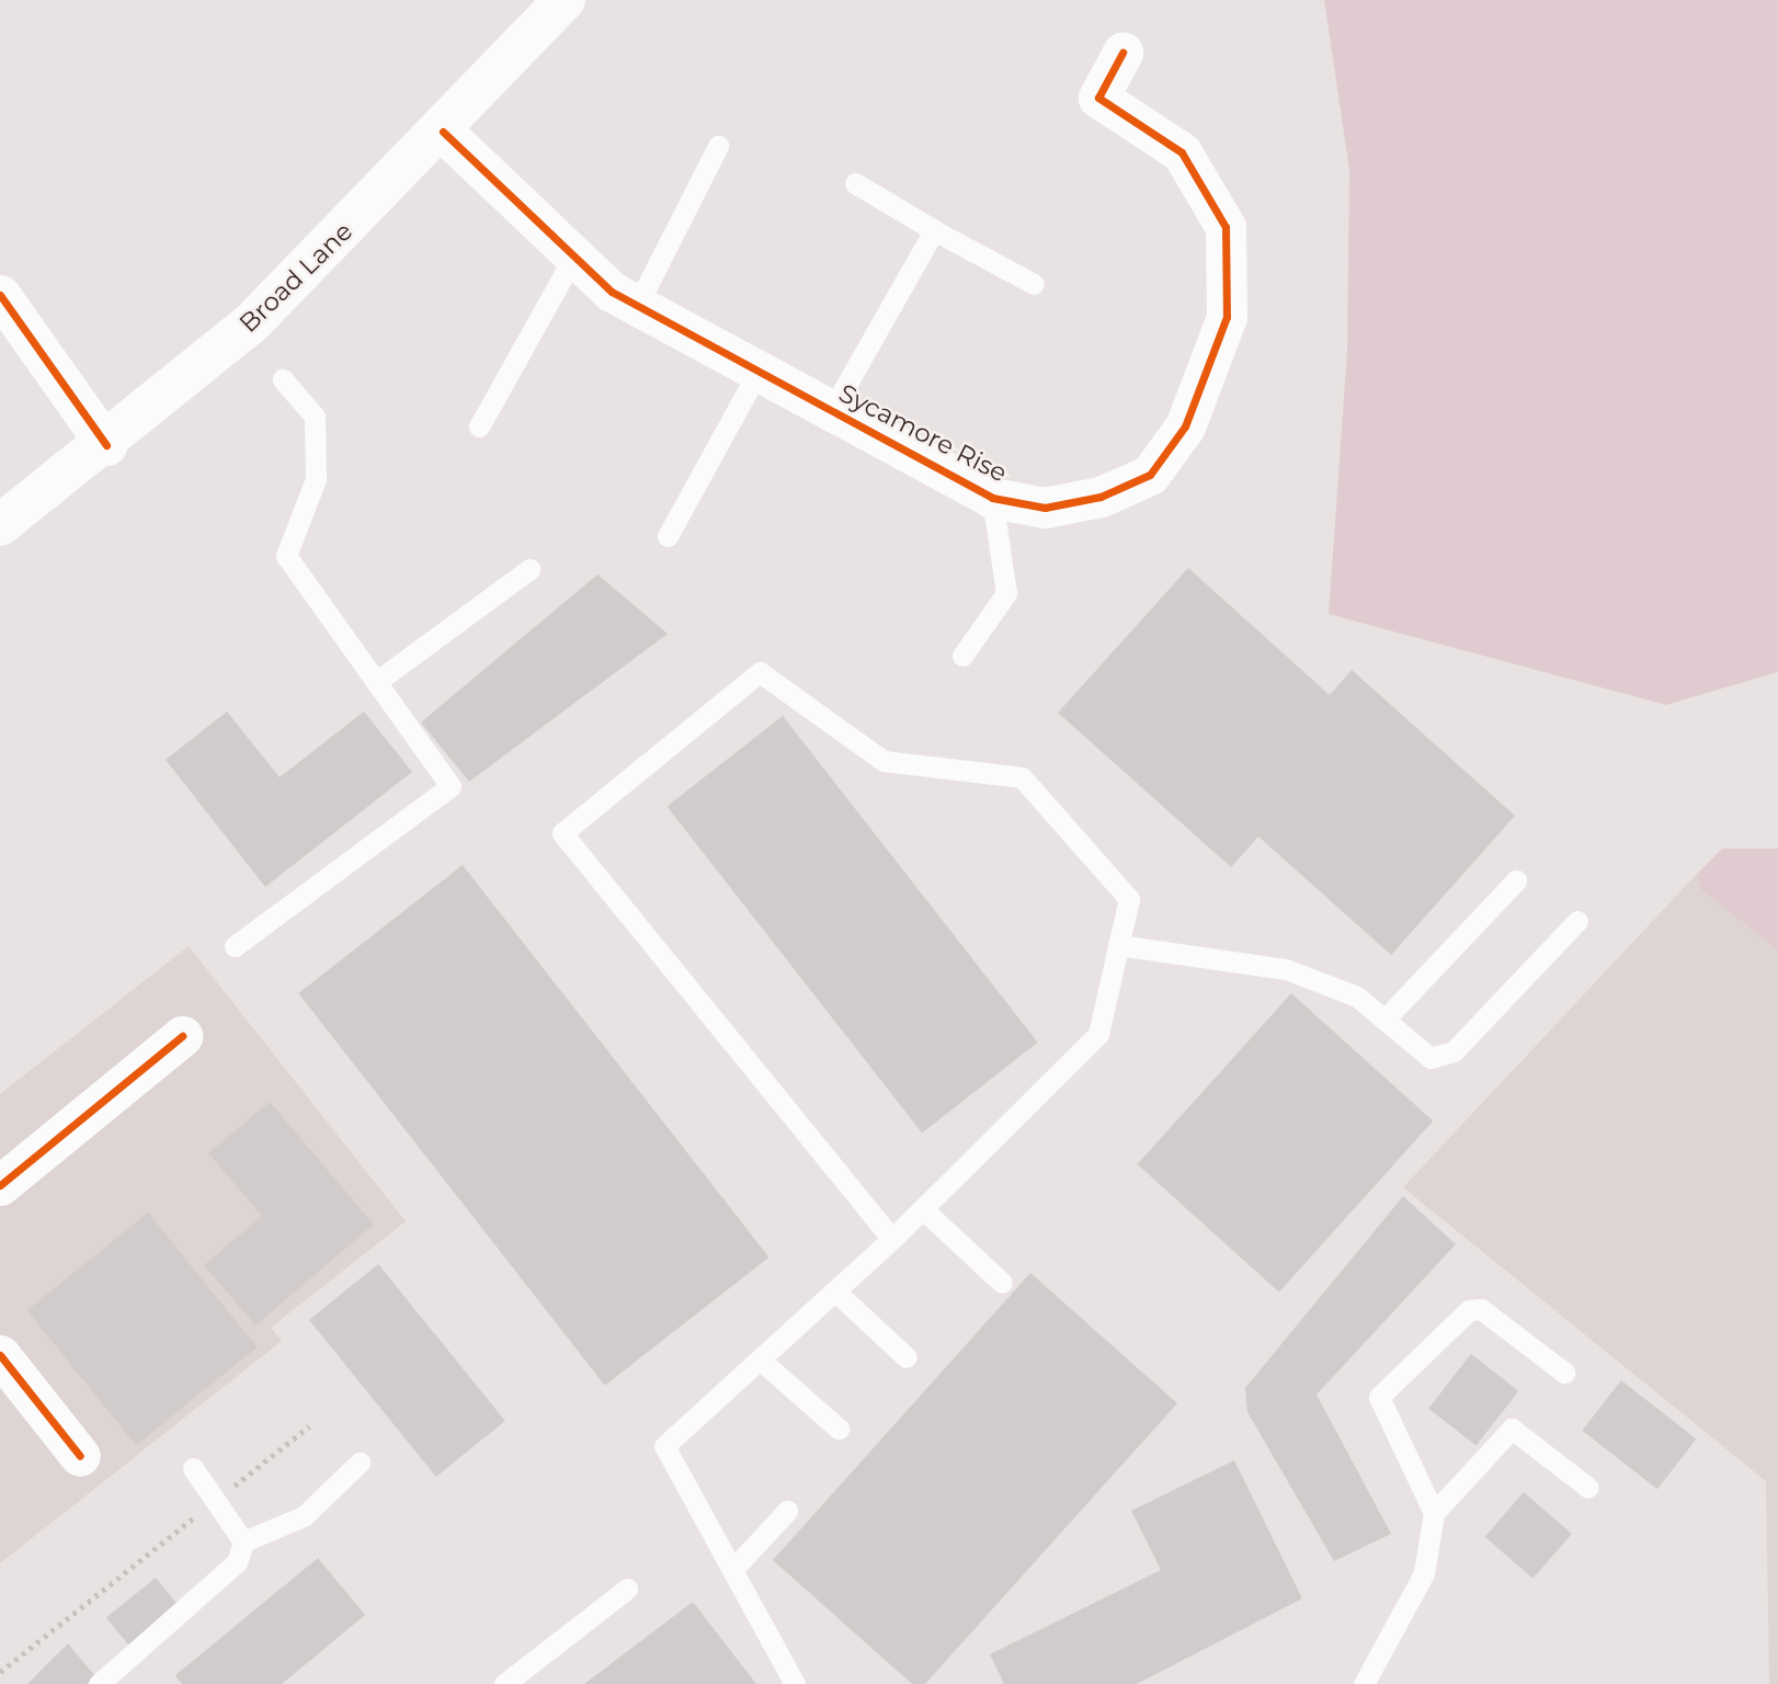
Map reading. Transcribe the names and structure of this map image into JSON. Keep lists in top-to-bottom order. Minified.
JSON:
{"streets":{"street":["Broad Lane","Sycamore Rise"]},"crossings":[["Broad Lane","Sycamore Rise"]]}
